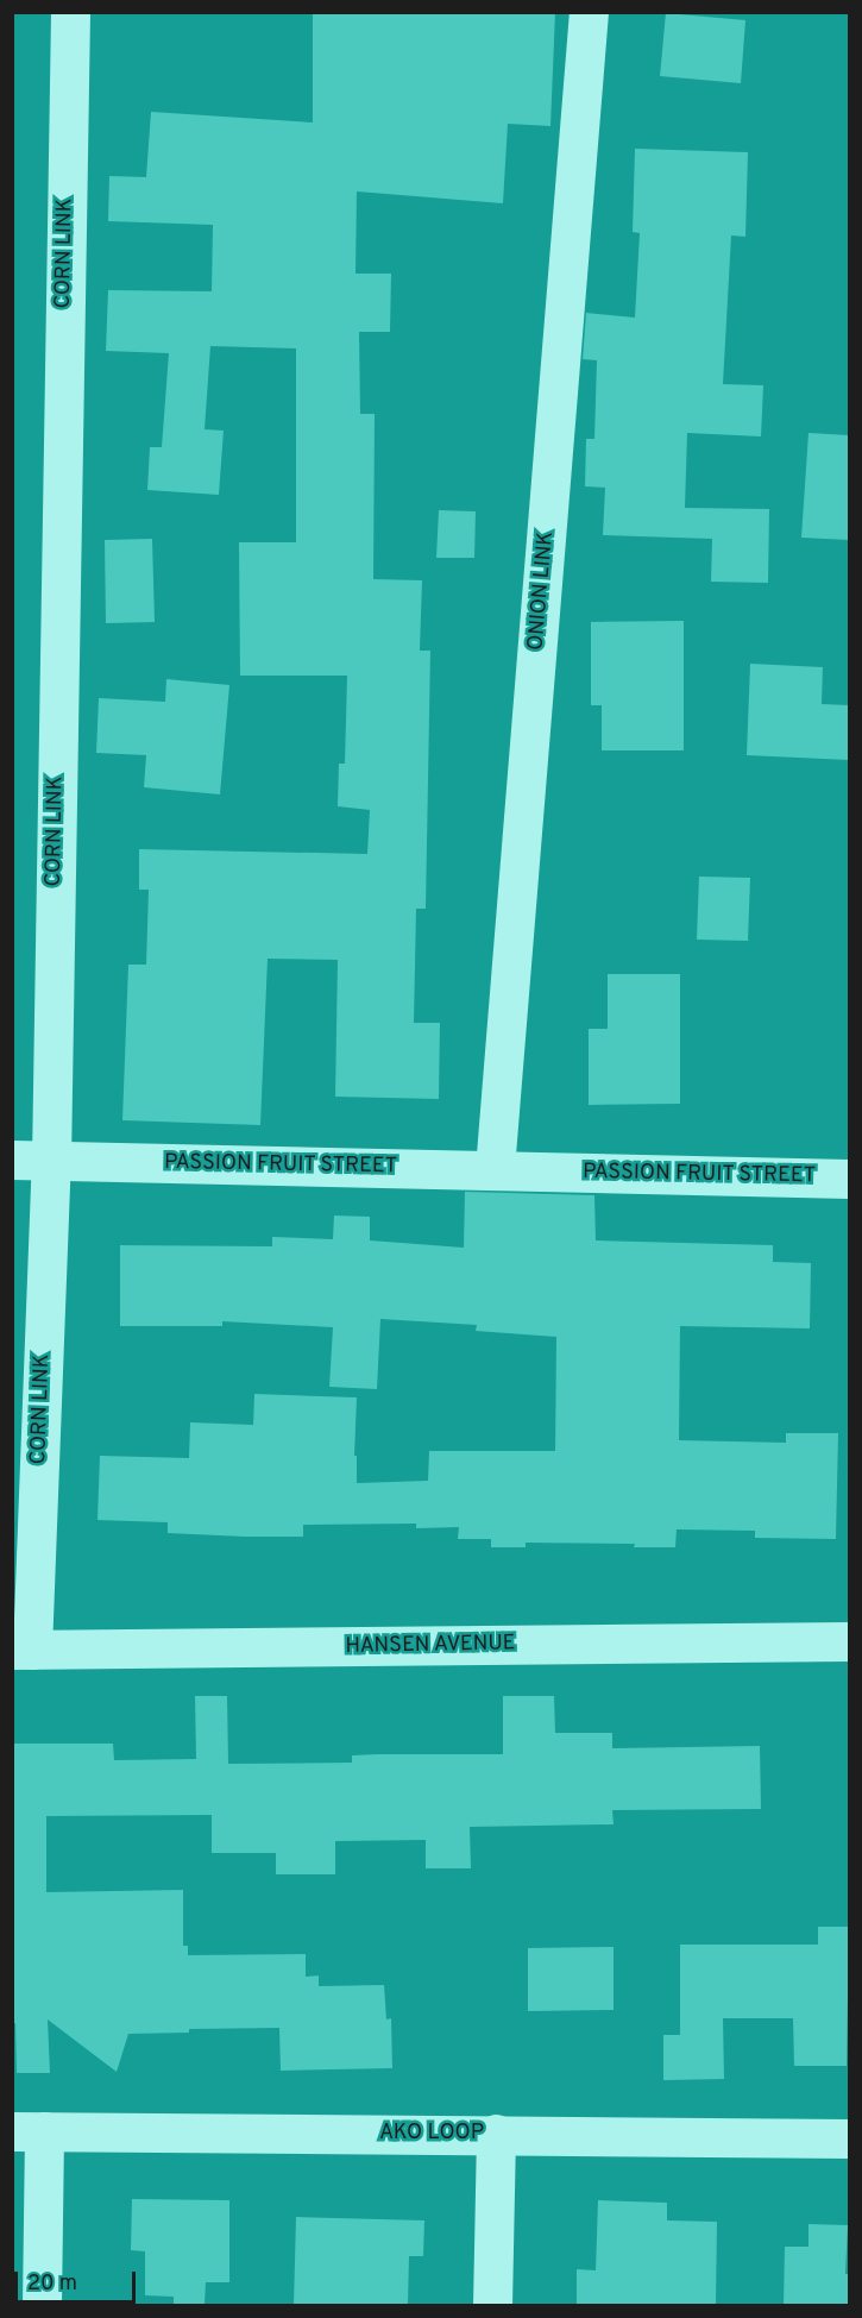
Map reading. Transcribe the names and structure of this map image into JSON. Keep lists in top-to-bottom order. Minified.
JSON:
{"streets":{"street":["CORN LINK","ONION LINK","PASSION FRUIT STREET","HANSEN AVENUE","AKO LOOP"]},"crossings":[["CORN LINK","PASSION FRUIT STREET"],["CORN LINK","HANSEN AVENUE"],["ONION LINK","PASSION FRUIT STREET"]],"scale_bar":"20 m"}
